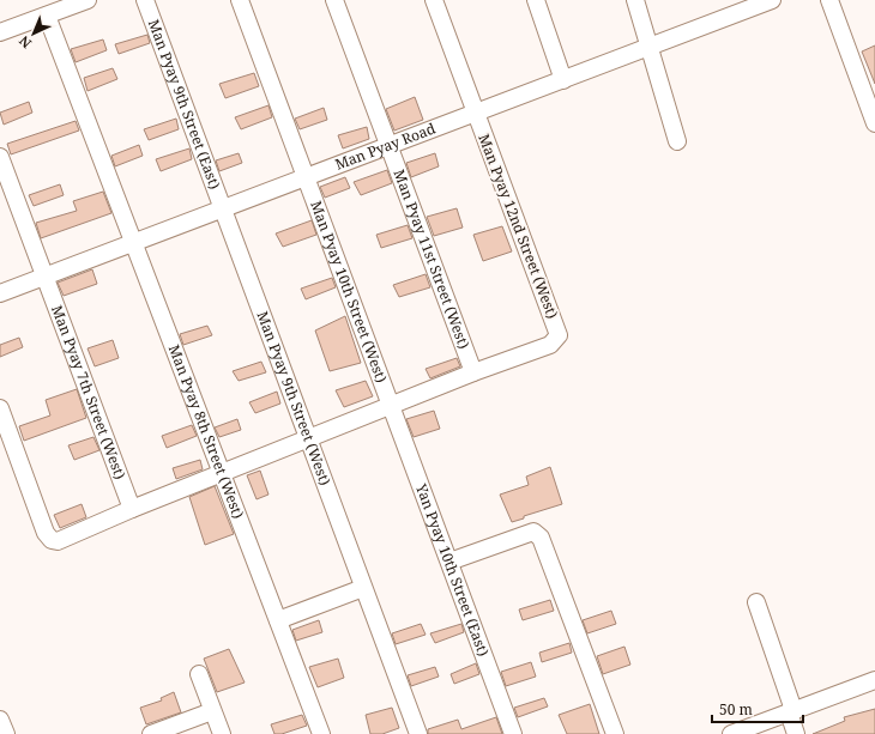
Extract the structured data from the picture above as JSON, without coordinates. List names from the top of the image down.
{
  "streets": {
    "street": [
      "Man Pyay 9th Street (East)",
      "Man Pyay Road",
      "Man Pyay 12nd Street (West)",
      "Man Pyay 11st Street (West)",
      "Man Pyay 10th Street (West)",
      "Man Pyay 7th Street (West)",
      "Man Pyay 9th Street (West)",
      "Man Pyay 8th Street (West)",
      "Yan Pyay 10th Street (East)"
    ]
  },
  "crossings": [
    ["Man Pyay 9th Street (East)", "Man Pyay Road"],
    ["Man Pyay 9th Street (East)", "Man Pyay 9th Street (West)"],
    ["Man Pyay Road", "Man Pyay 12nd Street (West)"],
    ["Man Pyay Road", "Man Pyay 11st Street (West)"],
    ["Man Pyay Road", "Man Pyay 10th Street (West)"],
    ["Man Pyay Road", "Man Pyay 7th Street (West)"],
    ["Man Pyay Road", "Man Pyay 9th Street (West)"],
    ["Man Pyay Road", "Man Pyay 8th Street (West)"],
    ["Man Pyay 12nd Street (West)", "Man Pyay 11st Street (West)"],
    ["Man Pyay 10th Street (West)", "Yan Pyay 10th Street (East)"]
  ],
  "scale_bar": "50 m",
  "north": "bottom left"
}
